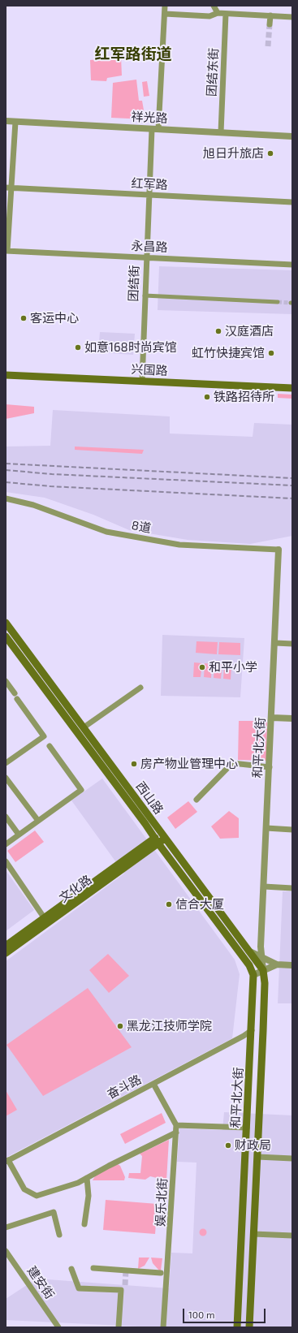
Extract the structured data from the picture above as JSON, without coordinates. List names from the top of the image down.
{
  "streets": {
    "main road": [
      "兴国路",
      "和平北大街",
      "西山路",
      "文化路"
    ],
    "street": [
      "团结东街",
      "祥光路",
      "红军路",
      "永昌路",
      "团结街",
      "8道",
      "奋斗路",
      "娱乐北街",
      "建安街"
    ]
  },
  "crossings": [
    ["团结东街", "祥光路"],
    ["祥光路", "团结街"],
    ["红军路", "团结街"],
    ["永昌路", "团结街"],
    ["团结街", "兴国路"],
    ["8道", "和平北大街"],
    ["和平北大街", "西山路"],
    ["和平北大街", "奋斗路"],
    ["西山路", "文化路"],
    ["奋斗路", "娱乐北街"]
  ],
  "districts": ["红军路街道"],
  "places": [
    "旭日升旅店",
    "客运中心",
    "汉庭酒店",
    "如意168时尚宾馆",
    "虹竹快捷宾馆",
    "铁路招待所",
    "和平小学",
    "房产物业管理中心",
    "信合大厦",
    "黑龙江技师学院",
    "财政局"
  ],
  "scale_bar": "100 m"
}
